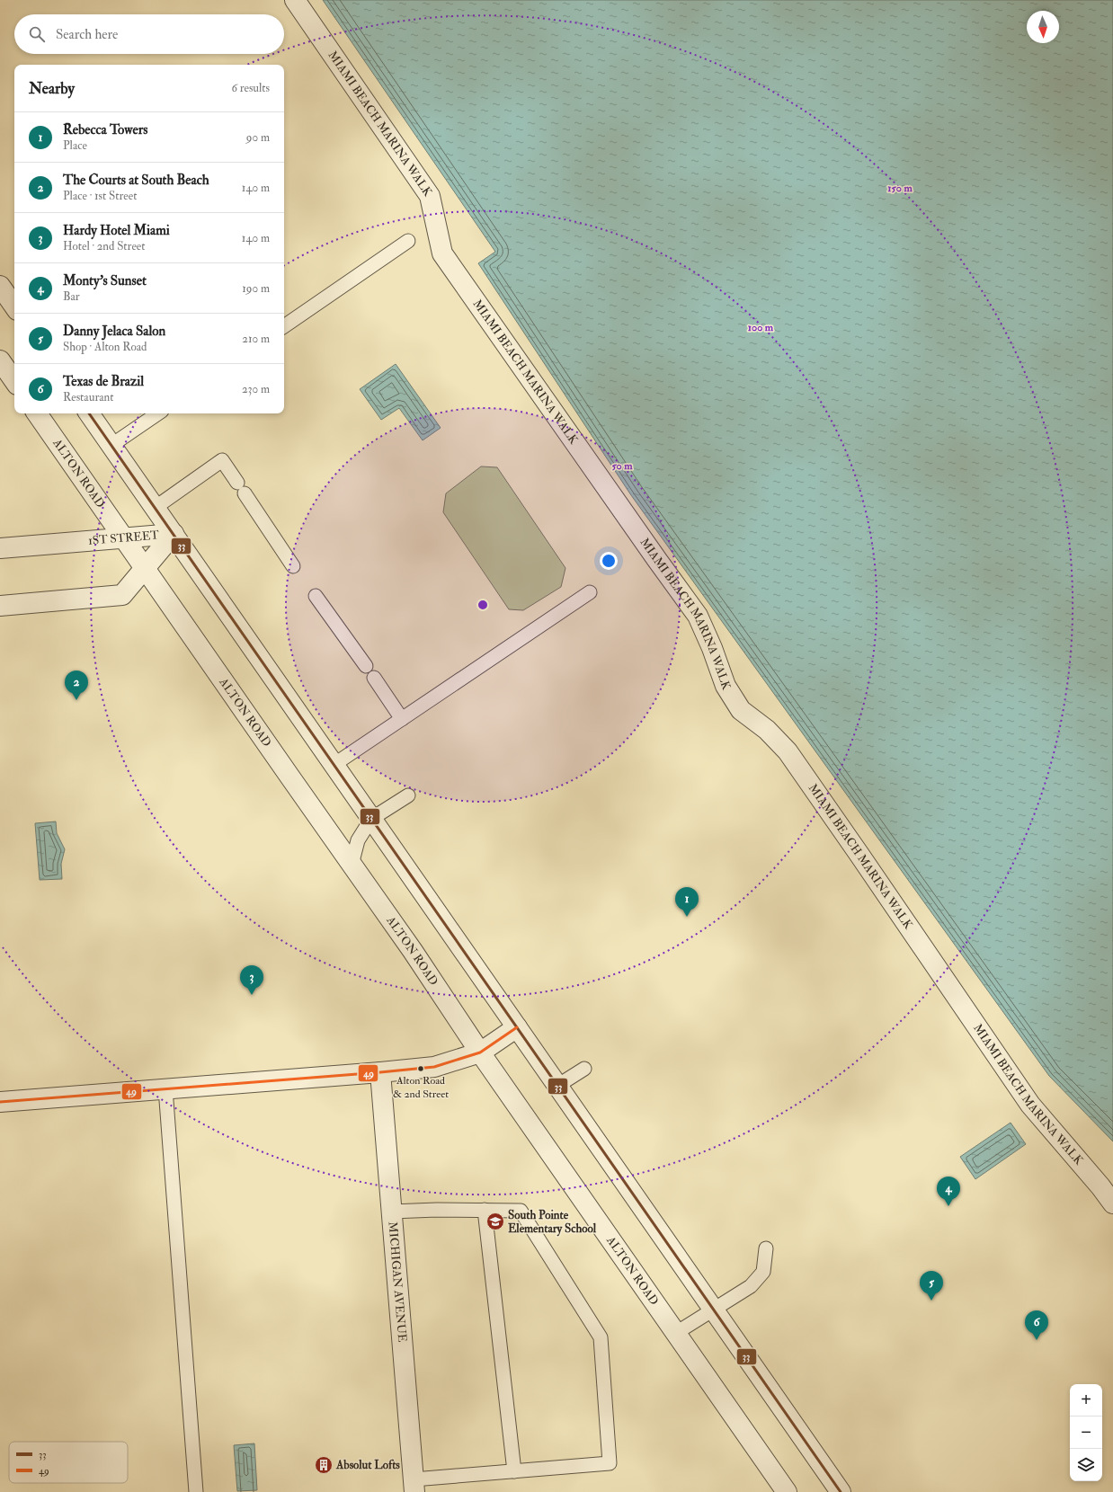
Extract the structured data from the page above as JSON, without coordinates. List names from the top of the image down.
{
  "streets": {
    "street": [
      "MIAMI BEACH MARINA WALK",
      "ALTON ROAD",
      "1ST STREET",
      "MICHIGAN AVENUE"
    ]
  },
  "crossings": [
    ["ALTON ROAD", "1ST STREET"]
  ],
  "places": {
    "other": ["Alton Road & 2nd Street"],
    "school or university": ["South Pointe Elementary School"],
    "building": ["Absolut Lofts"]
  },
  "lines": ["transit line 33", "transit line 49"],
  "legend": ["33", "49"],
  "north": "bottom",
  "page": {
    "search": "Search here",
    "heading": ["Nearby", "6 results"],
    "list": [
      {
        "mark": "1",
        "name": "Rebecca Towers",
        "note": "Place",
        "value": "90 m"
      },
      {
        "mark": "2",
        "name": "The Courts at South Beach",
        "note": "Place · 1st Street",
        "value": "140 m"
      },
      {
        "mark": "3",
        "name": "Hardy Hotel Miami",
        "note": "Hotel · 2nd Street",
        "value": "140 m"
      },
      {
        "mark": "4",
        "name": "Monty's Sunset",
        "note": "Bar",
        "value": "190 m"
      },
      {
        "mark": "5",
        "name": "Danny Jelaca Salon",
        "note": "Shop · Alton Road",
        "value": "210 m"
      },
      {
        "mark": "6",
        "name": "Texas de Brazil",
        "note": "Restaurant",
        "value": "230 m"
      }
    ],
    "pins": [
      "2",
      "1",
      "3",
      "4",
      "5",
      "6"
    ],
    "map_buttons": ["+", "−"]
  },
  "rings": ["150 m", "100 m", "50 m"]
}
